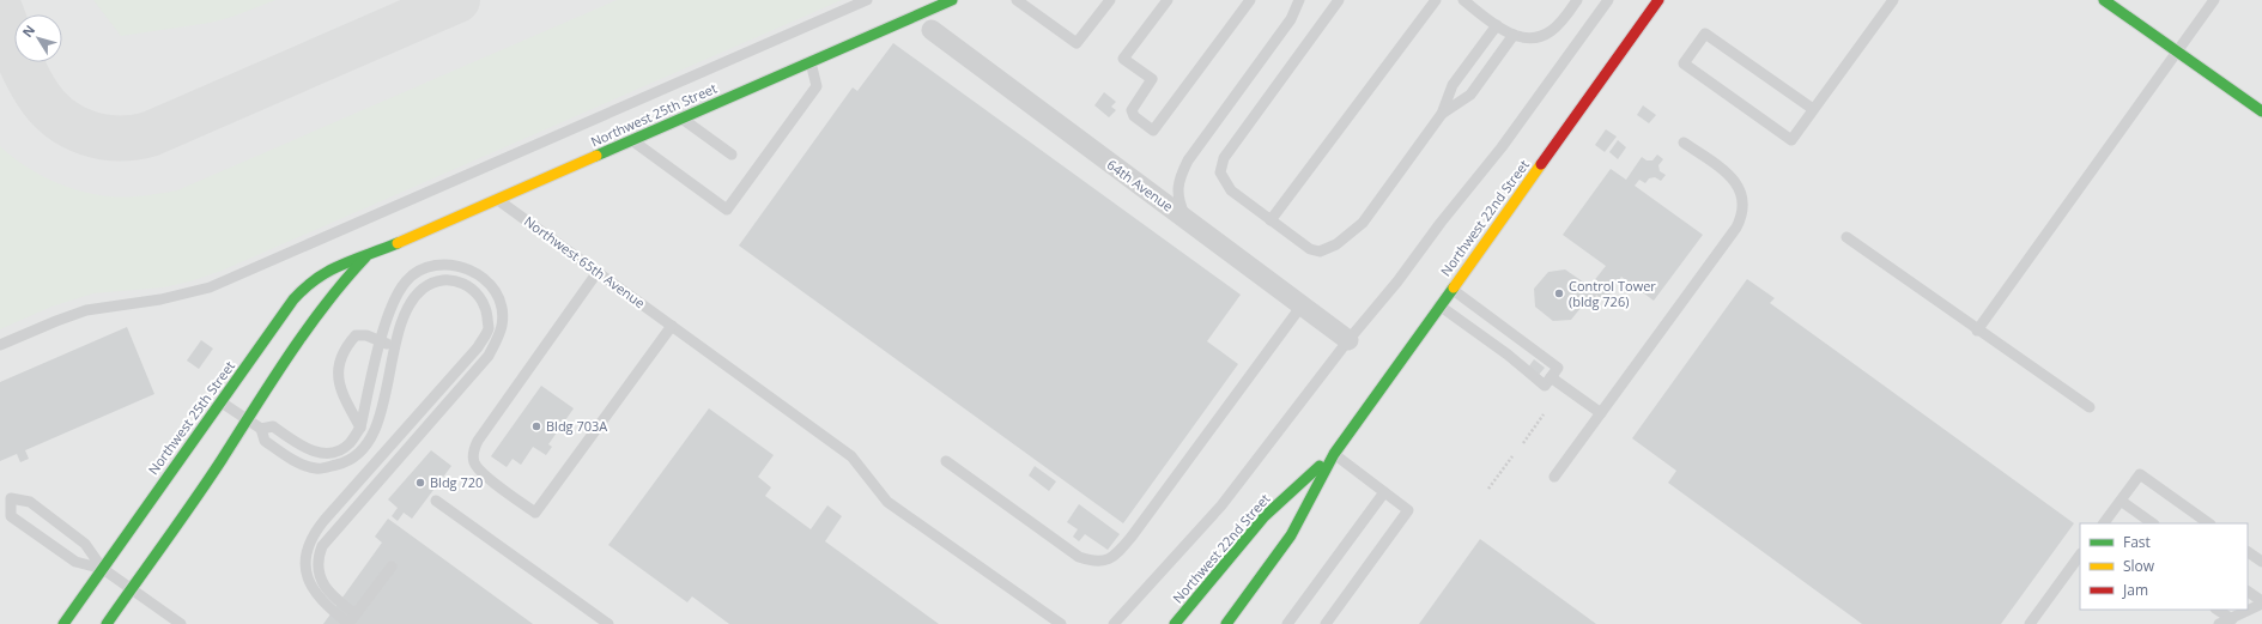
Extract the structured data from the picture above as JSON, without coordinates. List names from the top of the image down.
{
  "streets": {
    "street": ["Northwest 25th Street", "64th Avenue", "Northwest 22nd Street"],
    "lane": ["Northwest 65th Avenue"]
  },
  "crossings": [
    ["Northwest 25th Street", "Northwest 65th Avenue"]
  ],
  "places": ["Control Tower (bldg 726)", "Bldg 703A", "Bldg 720"],
  "legend": ["Fast", "Slow", "Jam"],
  "north": "top left"
}
